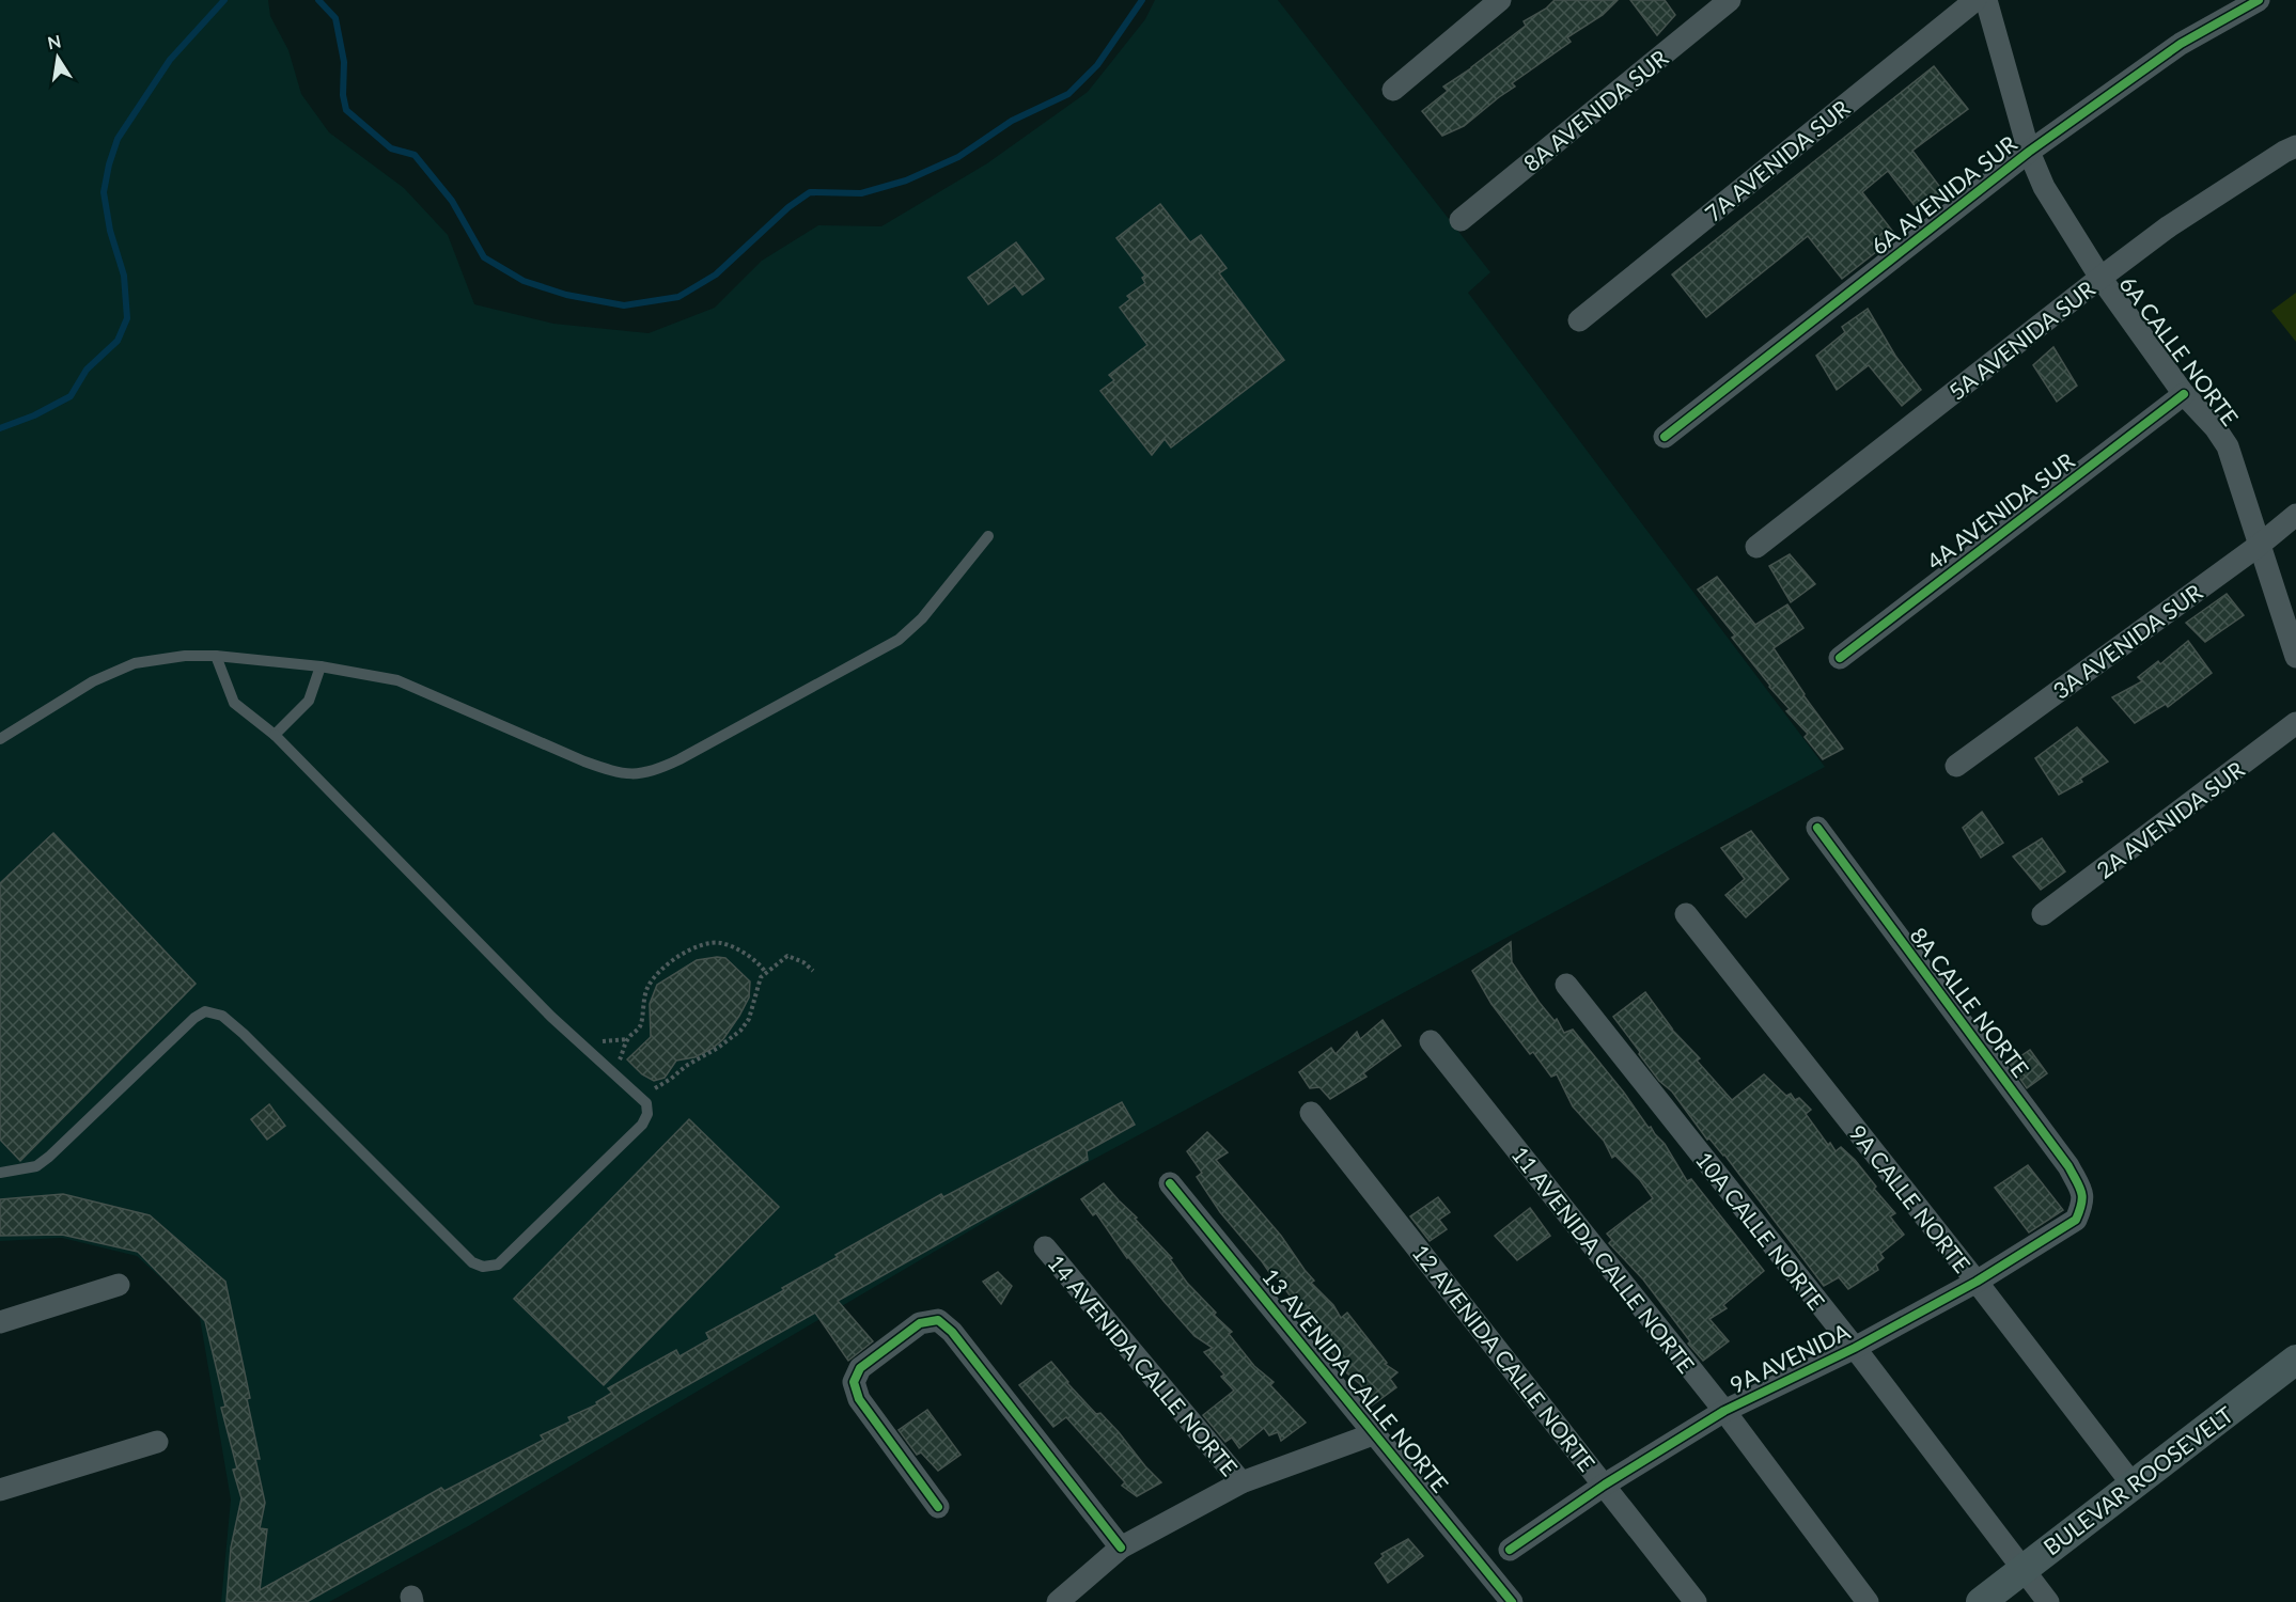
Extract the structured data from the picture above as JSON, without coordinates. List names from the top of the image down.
{
  "streets": {
    "main road": ["BULEVAR ROOSEVELT"],
    "street": [
      "8A AVENIDA SUR",
      "7A AVENIDA SUR",
      "6A AVENIDA SUR",
      "5A AVENIDA SUR",
      "6A CALLE NORTE",
      "4A AVENIDA SUR",
      "3A AVENIDA SUR",
      "2A AVENIDA SUR",
      "8A CALLE NORTE",
      "9A CALLE NORTE",
      "10A CALLE NORTE",
      "11 AVENIDA CALLE NORTE",
      "12 AVENIDA CALLE NORTE",
      "9A AVENIDA",
      "14 AVENIDA CALLE NORTE",
      "13 AVENIDA CALLE NORTE"
    ]
  },
  "crossings": [
    ["6A AVENIDA SUR", "6A CALLE NORTE"],
    ["5A AVENIDA SUR", "6A CALLE NORTE"],
    ["6A CALLE NORTE", "4A AVENIDA SUR"],
    ["6A CALLE NORTE", "3A AVENIDA SUR"],
    ["8A CALLE NORTE", "9A AVENIDA"],
    ["9A CALLE NORTE", "9A AVENIDA"],
    ["9A CALLE NORTE", "BULEVAR ROOSEVELT"],
    ["10A CALLE NORTE", "9A AVENIDA"],
    ["10A CALLE NORTE", "BULEVAR ROOSEVELT"],
    ["11 AVENIDA CALLE NORTE", "9A AVENIDA"],
    ["12 AVENIDA CALLE NORTE", "9A AVENIDA"]
  ],
  "north": "top"
}
